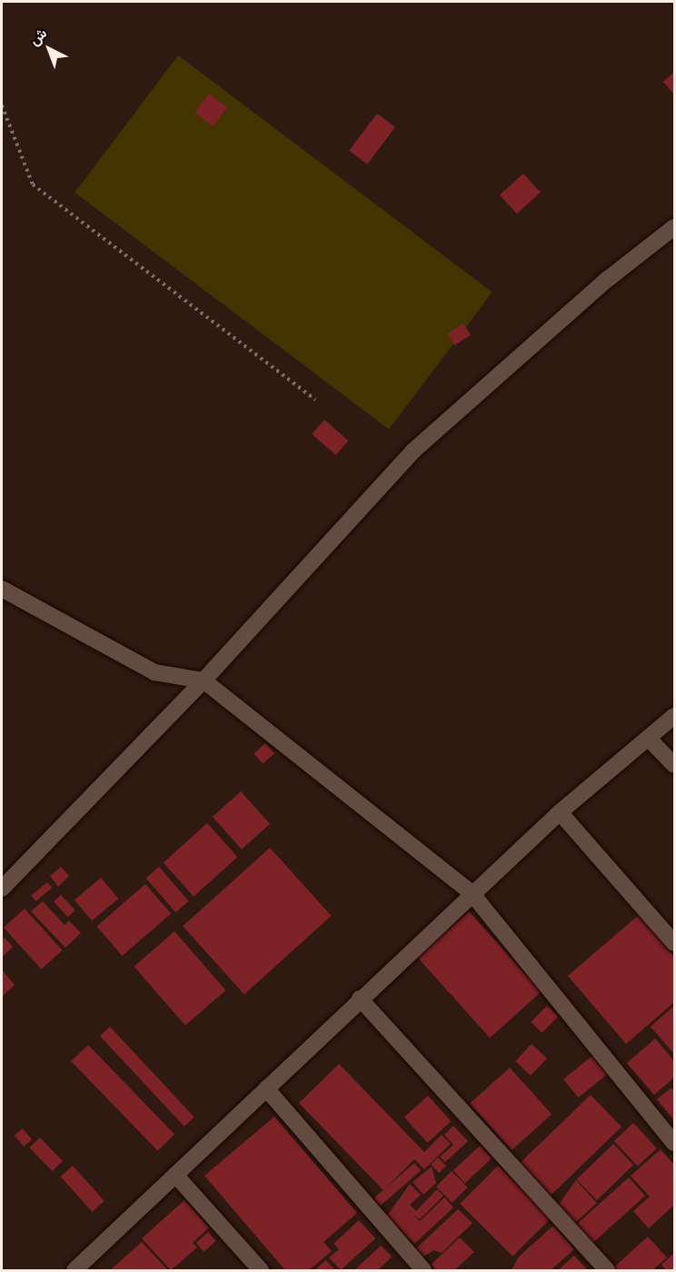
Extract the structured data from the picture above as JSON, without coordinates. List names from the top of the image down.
{
  "north": "top left"
}
